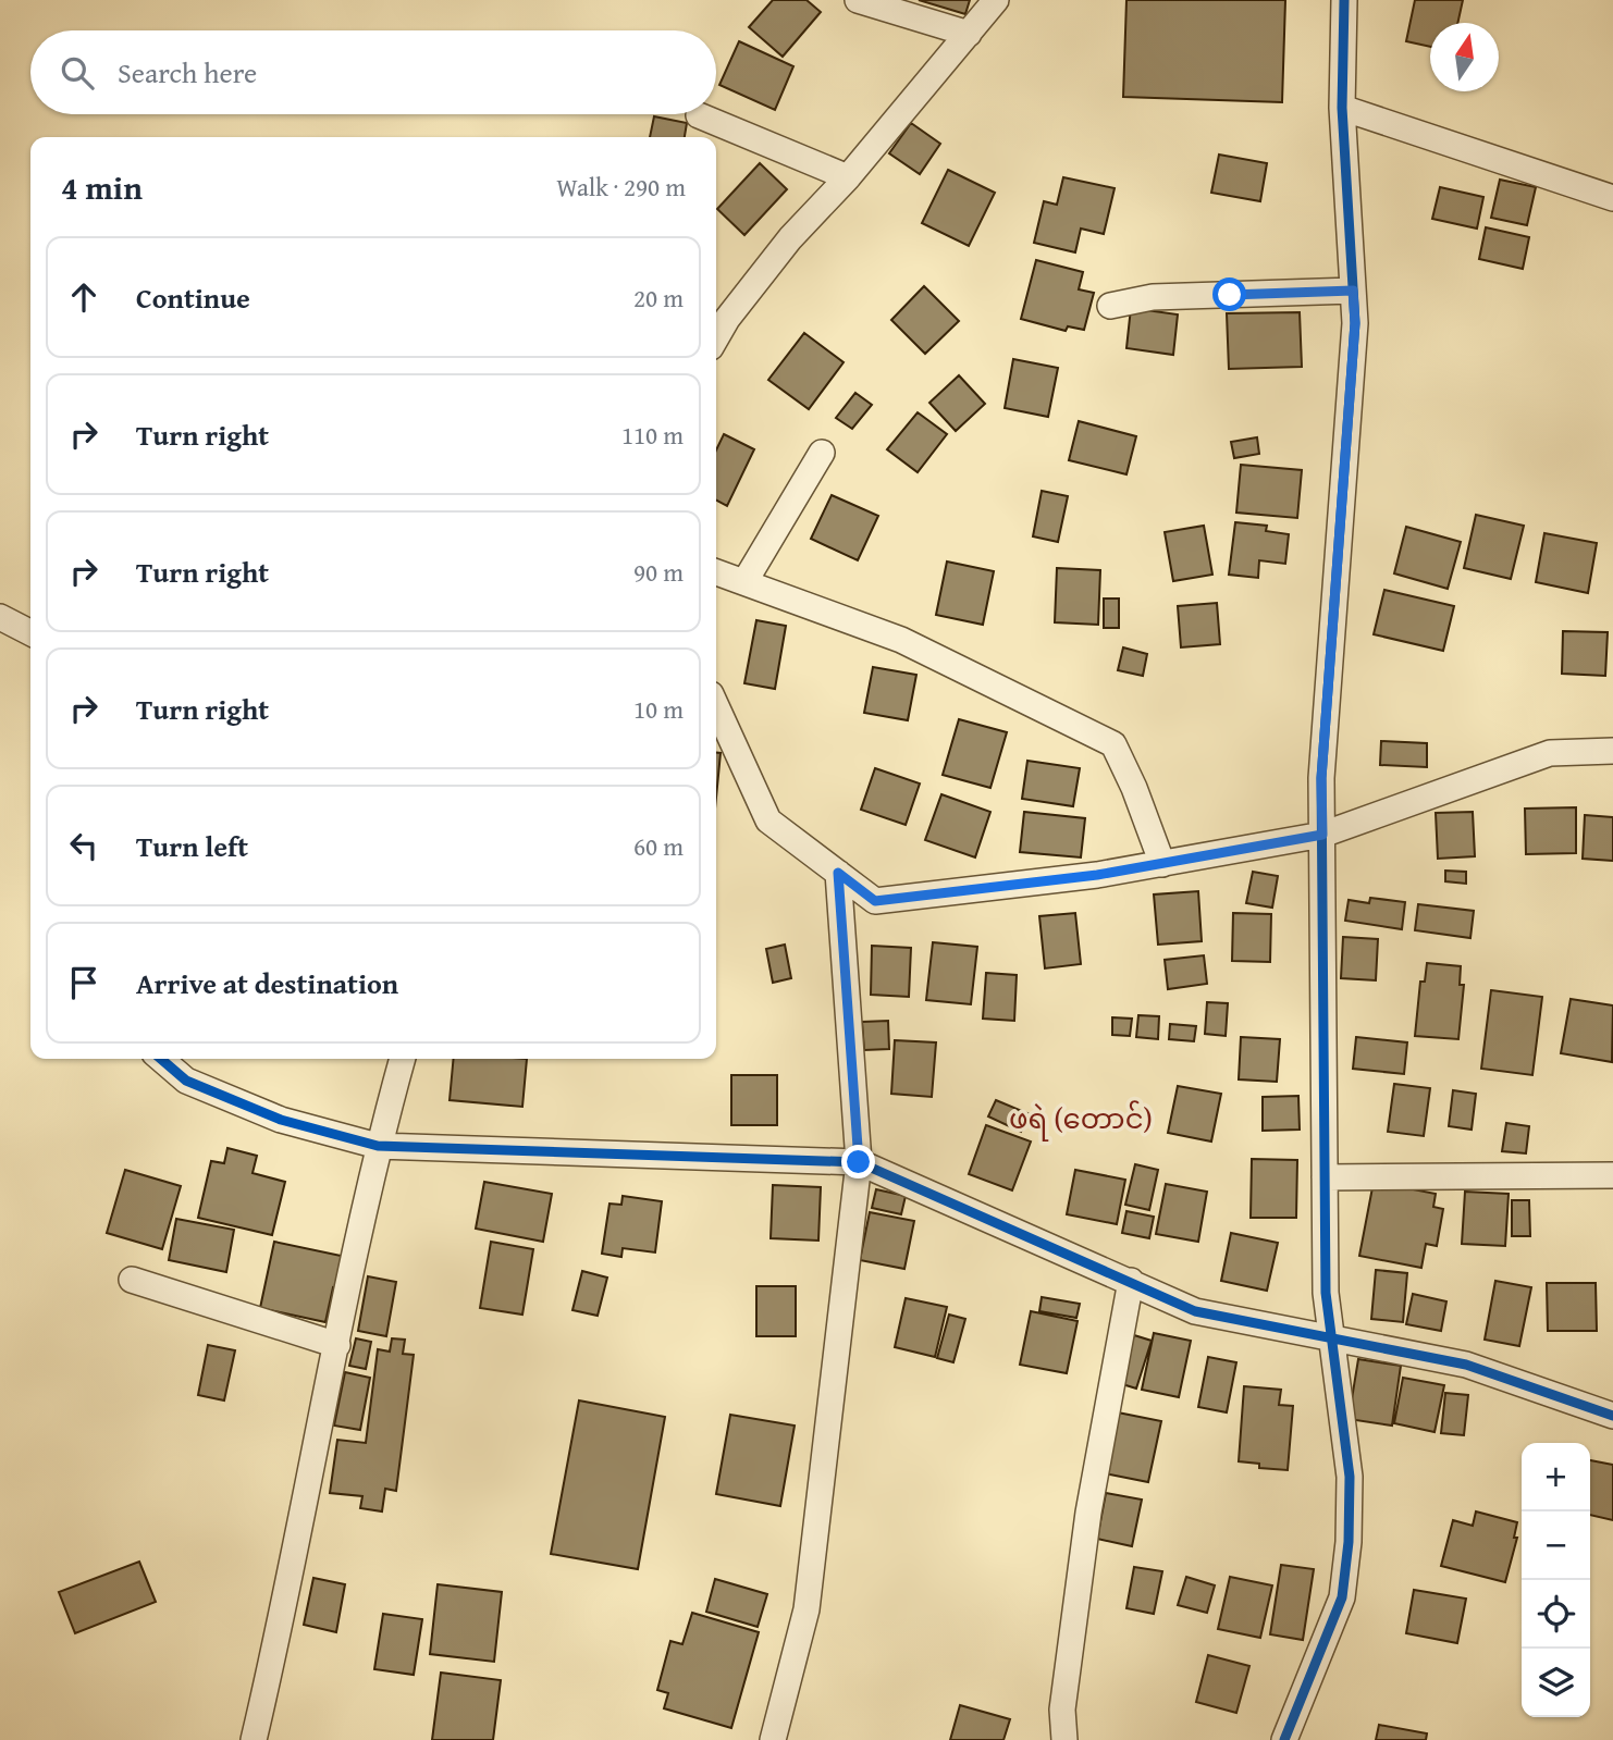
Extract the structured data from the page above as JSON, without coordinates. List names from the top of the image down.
{
  "districts": ["ဖရဲ (တောင်)"],
  "north": "top",
  "page": {
    "search": "Search here",
    "heading": ["4 min", "Walk · 290 m"],
    "list": [
      ["Continue", "20 m"],
      ["Turn right", "110 m"],
      ["Turn right", "90 m"],
      ["Turn right", "10 m"],
      ["Turn left", "60 m"],
      "Arrive at destination"
    ],
    "map_buttons": ["+", "−"]
  }
}
